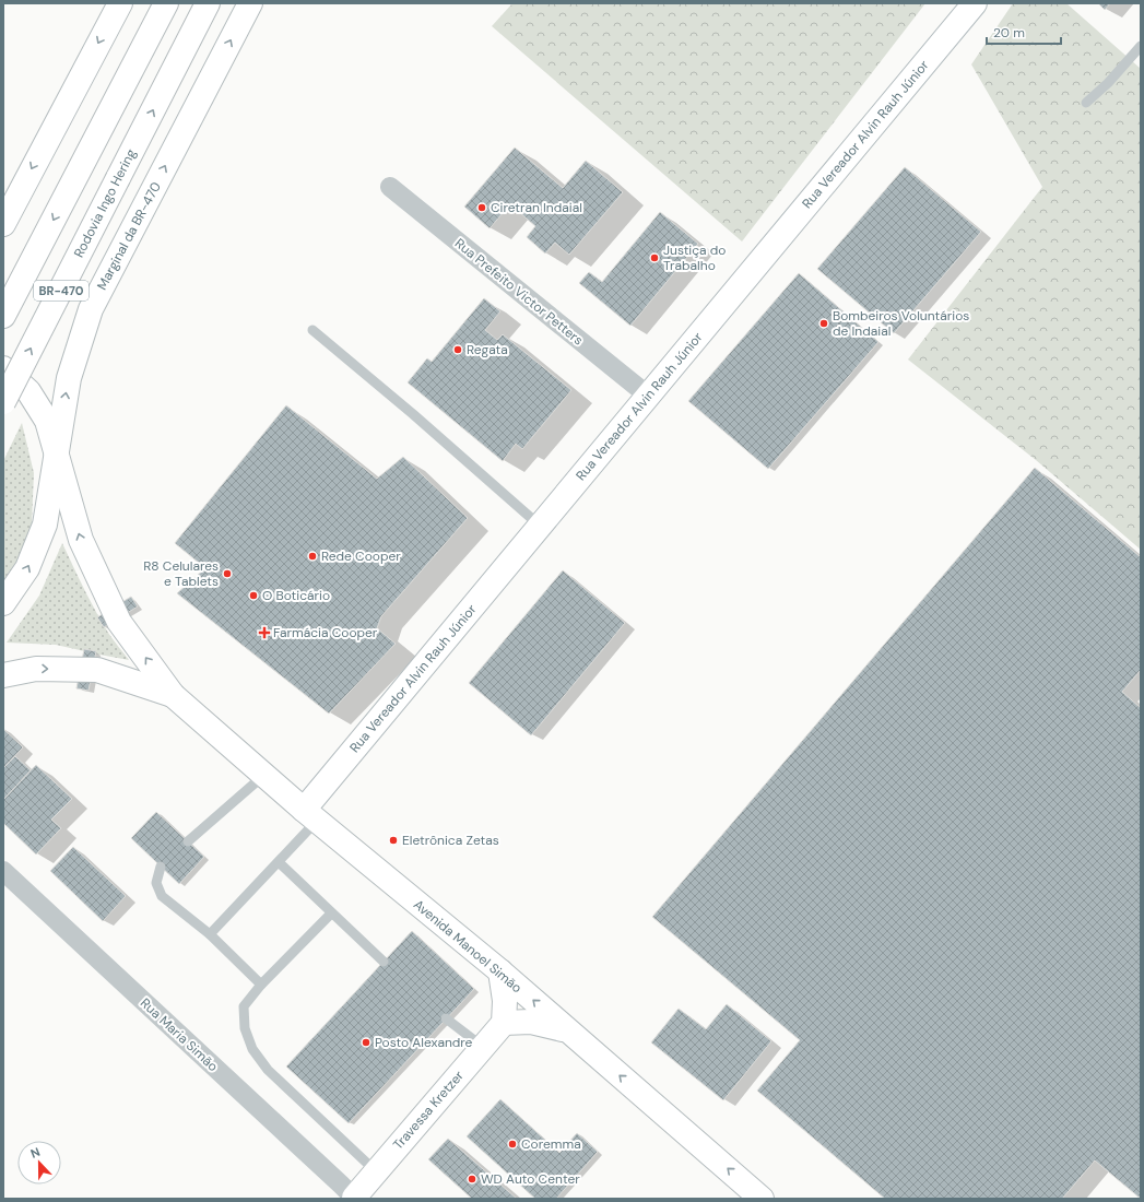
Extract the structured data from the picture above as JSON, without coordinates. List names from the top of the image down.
{
  "streets": {
    "main road": [
      "Rua Vereador Alvin Rauh Júnior",
      "Rodovia Ingo Hering",
      "Marginal da BR-470",
      "BR-470",
      "Avenida Manoel Simão",
      "Travessa Kretzer"
    ],
    "street": ["Rua Prefeito Victor Petters", "Rua Maria Simão"]
  },
  "crossings": [
    ["Rua Vereador Alvin Rauh Júnior", "Rua Prefeito Victor Petters"],
    ["Rua Vereador Alvin Rauh Júnior", "Avenida Manoel Simão"],
    ["Marginal da BR-470", "Avenida Manoel Simão"],
    ["Rua Maria Simão", "Travessa Kretzer"]
  ],
  "places": {
    "other": [
      "Ciretran Indaial",
      "Justiça do Trabalho",
      "Bombeiros Voluntários de Indaial",
      "Regata",
      "Rede Cooper",
      "R8 Celulares e Tablets",
      "O Boticário",
      "Eletrônica Zetas",
      "Posto Alexandre",
      "Coremma",
      "WD Auto Center"
    ],
    "health": ["Farmácia Cooper"]
  },
  "scale_bar": "20 m",
  "north": "top"
}
